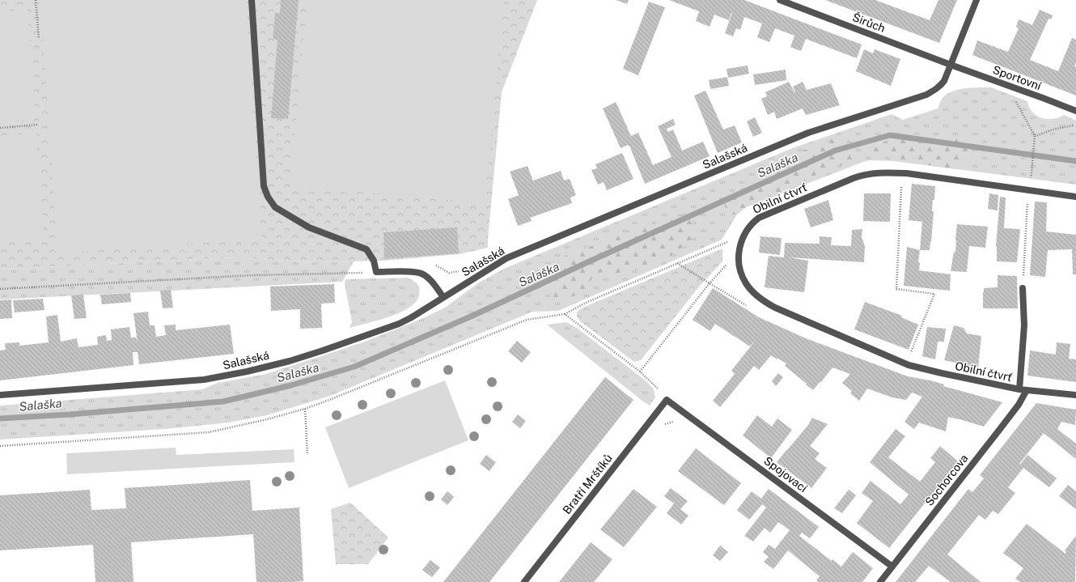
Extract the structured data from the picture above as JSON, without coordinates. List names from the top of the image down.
{
  "streets": {
    "street": [
      "Širůch",
      "Sportovní",
      "Salašská",
      "Obilní čtvrť",
      "Spojovací",
      "Sochorcova",
      "Bratří Mrštíků"
    ]
  },
  "crossings": [
    ["Širůch", "Sportovní"],
    ["Širůch", "Salašská"],
    ["Sportovní", "Salašská"],
    ["Obilní čtvrť", "Sochorcova"],
    ["Spojovací", "Sochorcova"],
    ["Spojovací", "Bratří Mrštíků"]
  ],
  "water": ["Salaška"]
}
